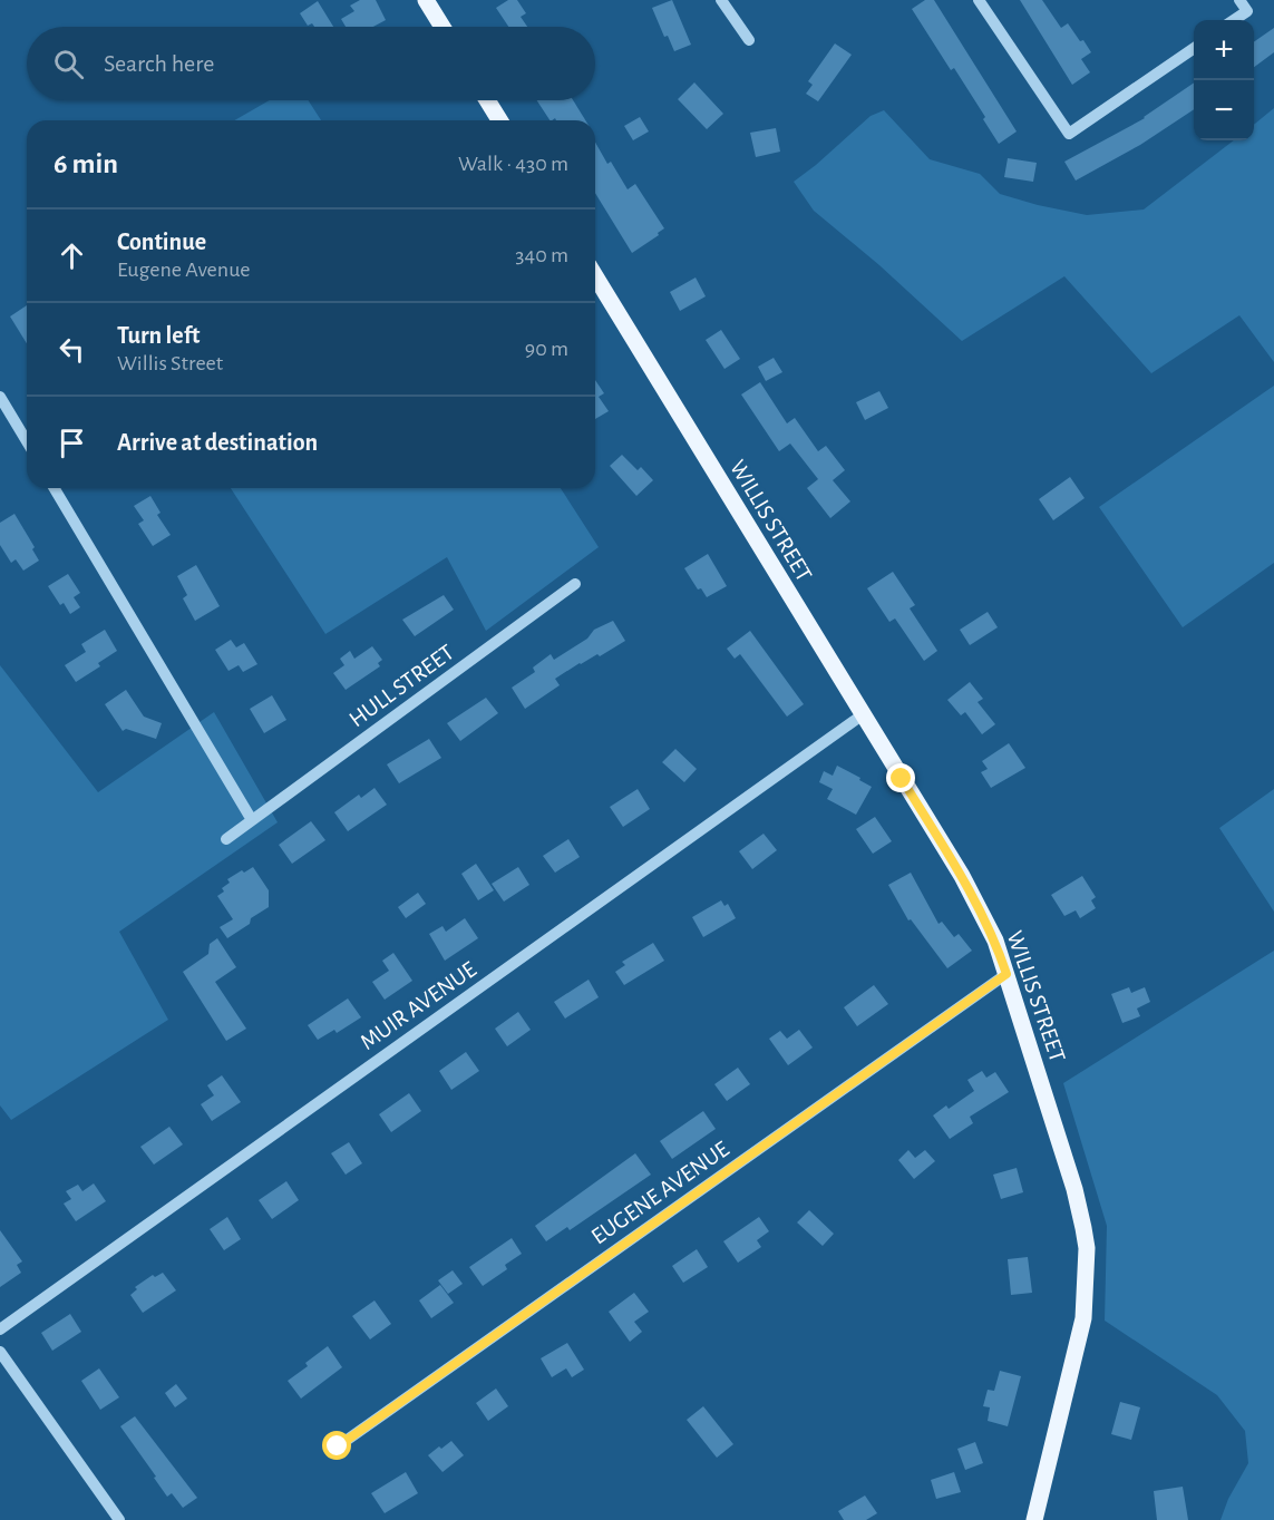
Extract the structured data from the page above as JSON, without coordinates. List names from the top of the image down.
{
  "streets": {
    "main road": ["WILLIS STREET"],
    "street": ["HULL STREET", "MUIR AVENUE", "EUGENE AVENUE"]
  },
  "crossings": [
    ["WILLIS STREET", "MUIR AVENUE"],
    ["WILLIS STREET", "EUGENE AVENUE"]
  ],
  "page": {
    "map_buttons": ["+", "−"],
    "search": "Search here",
    "heading": ["6 min", "Walk · 430 m"],
    "list": [
      ["Continue", "Eugene Avenue", "340 m"],
      ["Turn left", "Willis Street", "90 m"],
      "Arrive at destination"
    ]
  }
}
